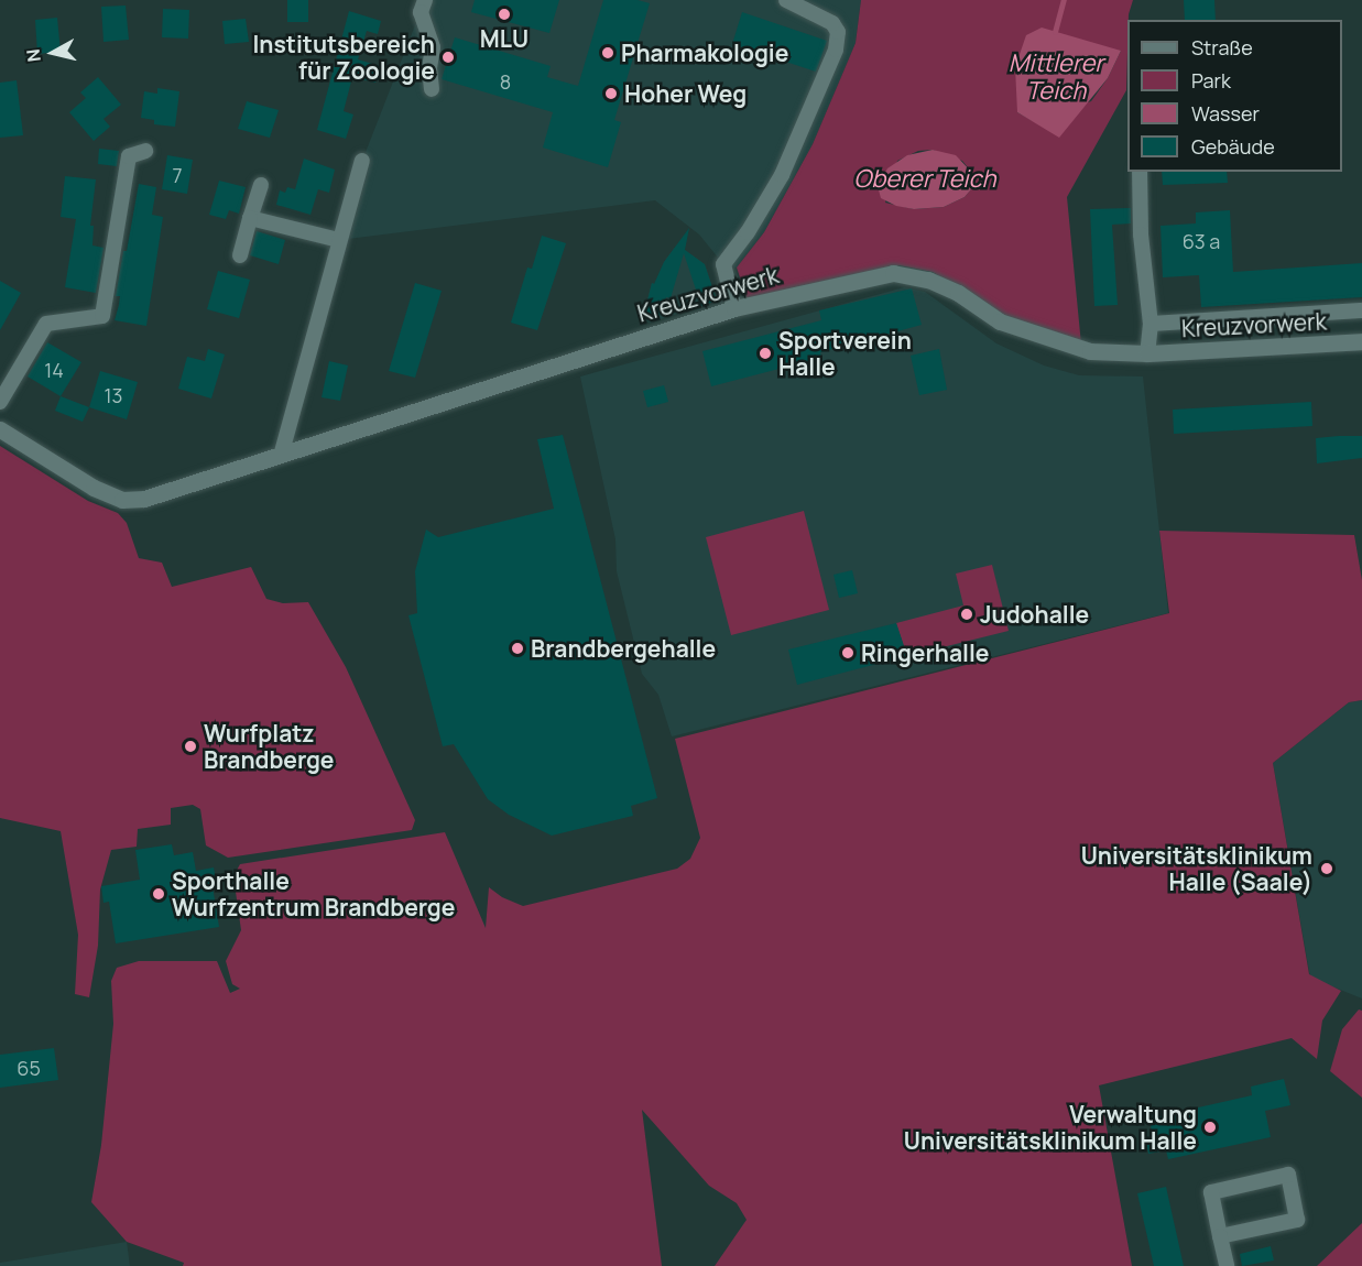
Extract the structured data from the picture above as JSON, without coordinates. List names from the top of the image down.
{
  "streets": {
    "street": ["Kreuzvorwerk"]
  },
  "water": ["Mittlerer Teich", "Oberer Teich"],
  "places": [
    "MLU",
    "Pharmakologie",
    "Institutsbereich für Zoologie",
    "Hoher Weg",
    "Sportverein Halle",
    "Judohalle",
    "Brandbergehalle",
    "Ringerhalle",
    "Wurfplatz Brandberge",
    "Universitätsklinikum Halle (Saale)",
    "Sporthalle Wurfzentrum Brandberge",
    "Verwaltung Universitätsklinikum Halle"
  ],
  "house_numbers": [
    "8",
    "7",
    "63 a",
    "14",
    "13",
    "65"
  ],
  "legend": [
    "Straße",
    "Park",
    "Wasser",
    "Gebäude"
  ],
  "north": "left"
}
